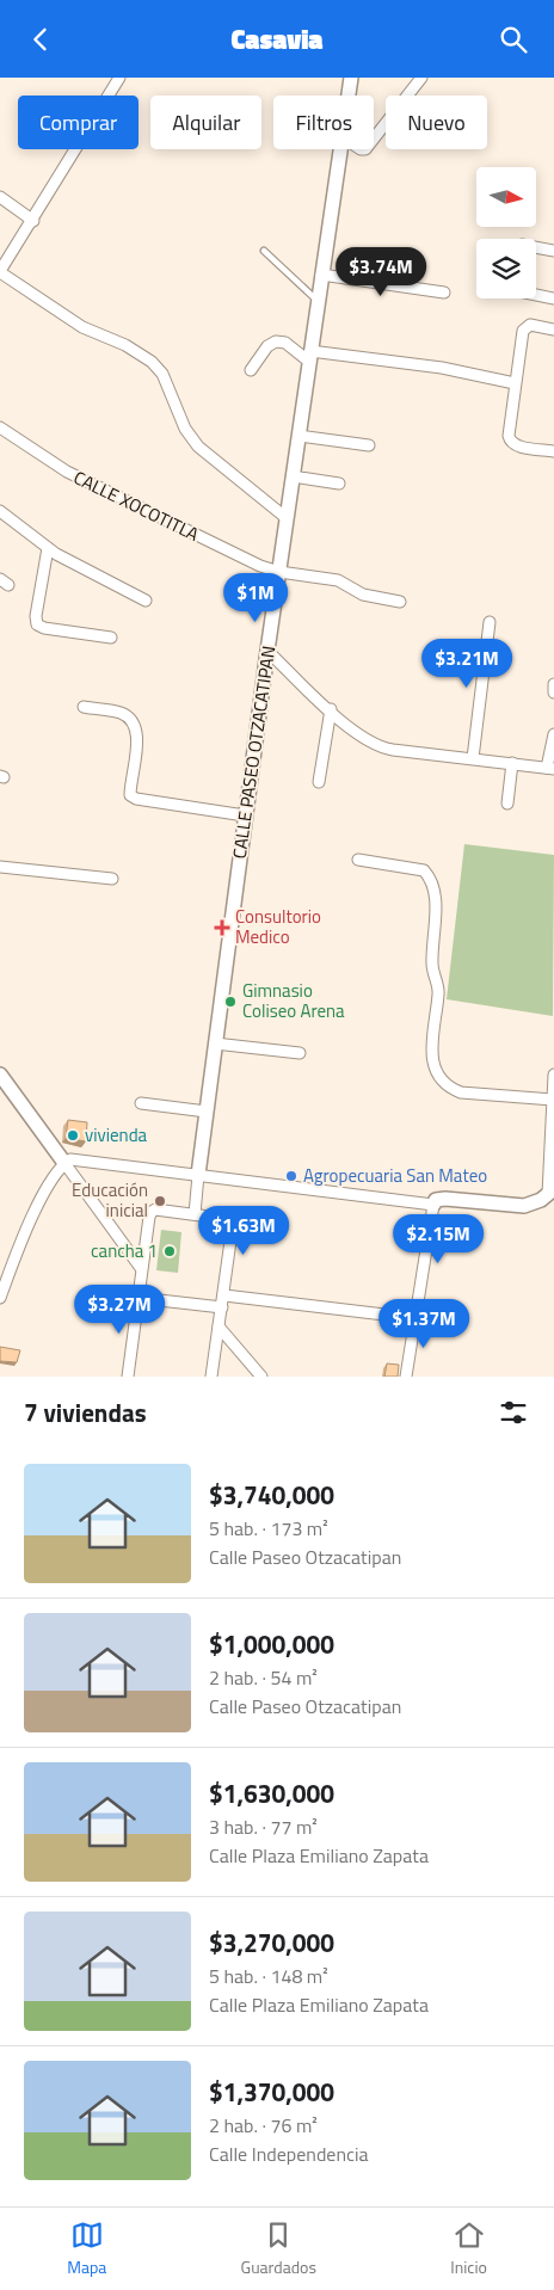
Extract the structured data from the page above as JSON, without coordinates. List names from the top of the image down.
{
  "streets": {
    "main road": ["CALLE PASEO OTZACATIPAN"],
    "street": ["CALLE XOCOTITLA"]
  },
  "crossings": [
    ["CALLE XOCOTITLA", "CALLE PASEO OTZACATIPAN"]
  ],
  "places": {
    "health": ["Consultorio Medico"],
    "other": [
      "Gimnasio Coliseo Arena",
      "vivienda",
      "Agropecuaria San Mateo",
      "Educación inicial",
      "cancha 1"
    ]
  },
  "north": "right",
  "page": {
    "header": "Casavia",
    "chip": [
      "Comprar",
      "Alquilar",
      "Filtros",
      "Nuevo"
    ],
    "price": [
      "$3.74M",
      "$1M",
      "$3.21M",
      "$1.63M",
      "$2.15M",
      "$3.27M",
      "$1.37M"
    ],
    "heading": "7 viviendas",
    "list": [
      {
        "name": "$3,740,000",
        "note": "5 hab. · 173 m² · Calle Paseo Otzacatipan"
      },
      {
        "name": "$1,000,000",
        "note": "2 hab. · 54 m² · Calle Paseo Otzacatipan"
      },
      {
        "name": "$1,630,000",
        "note": "3 hab. · 77 m² · Calle Plaza Emiliano Zapata"
      },
      {
        "name": "$3,270,000",
        "note": "5 hab. · 148 m² · Calle Plaza Emiliano Zapata"
      },
      {
        "name": "$1,370,000",
        "note": "2 hab. · 76 m² · Calle Independencia"
      }
    ],
    "tabs": ["Mapa", "Guardados", "Inicio"]
  }
}
